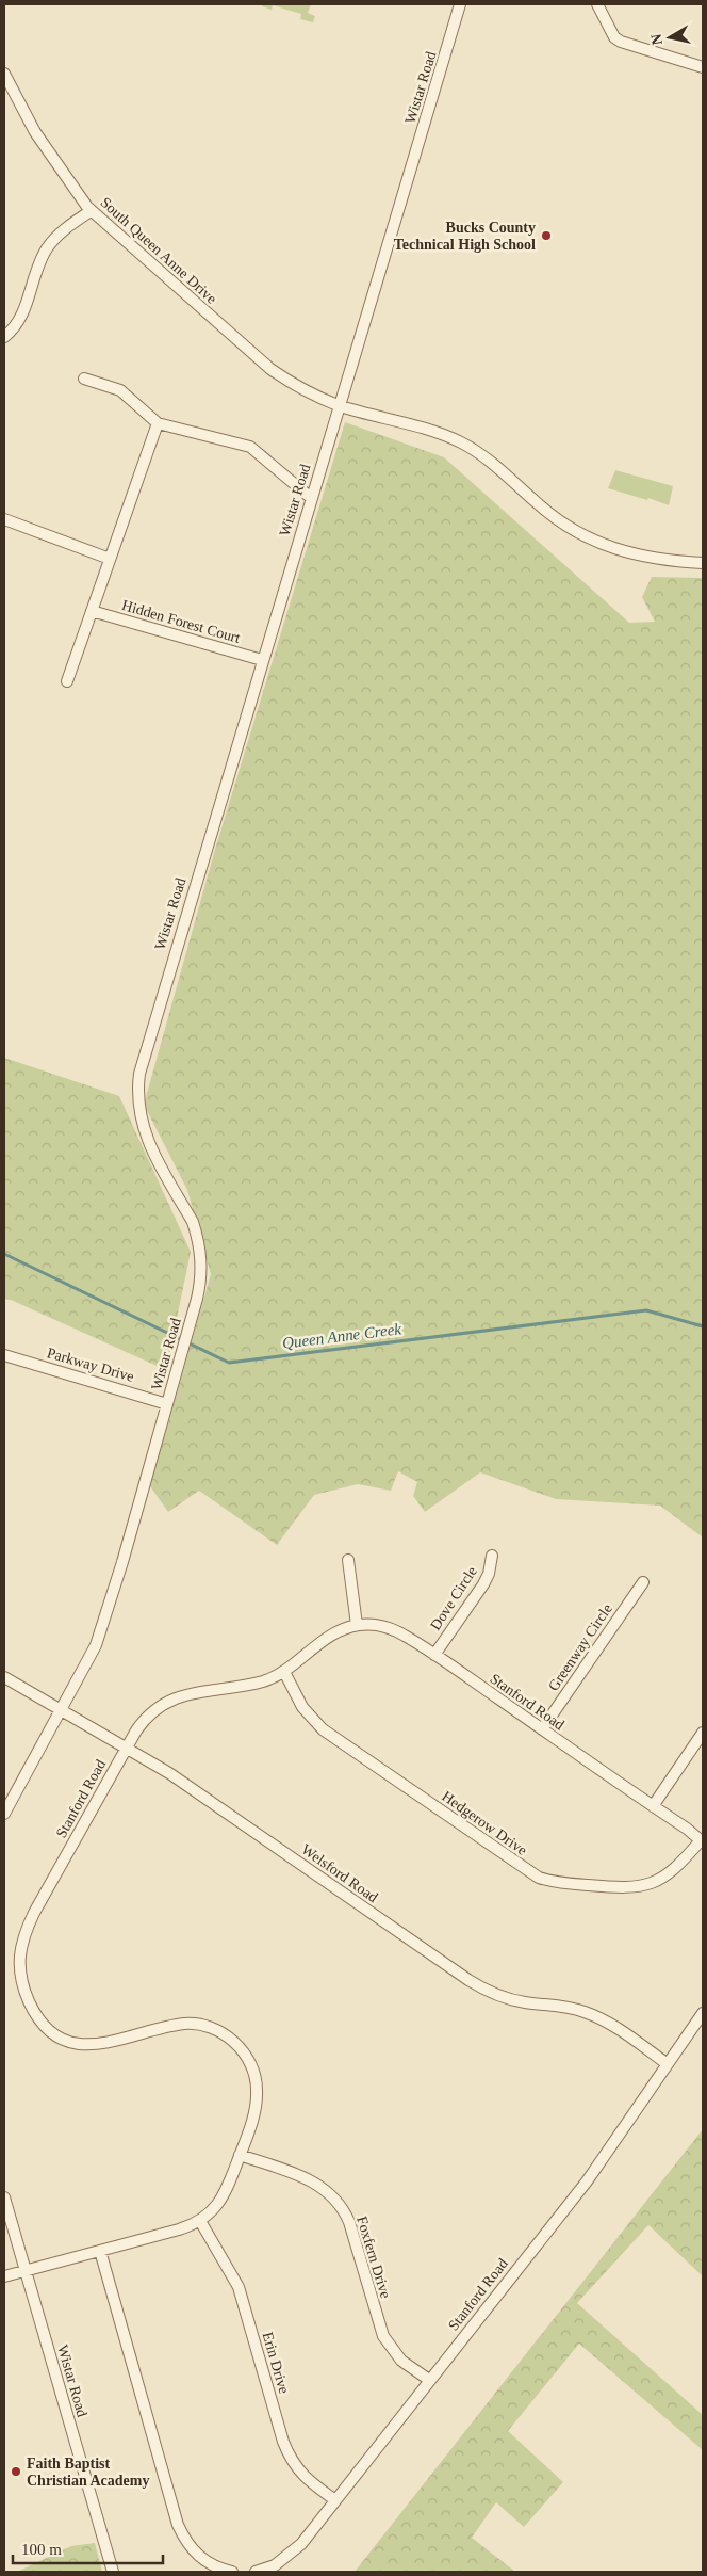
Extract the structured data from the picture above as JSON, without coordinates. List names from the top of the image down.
{
  "streets": {
    "street": [
      "Wistar Road",
      "South Queen Anne Drive",
      "Hidden Forest Court",
      "Parkway Drive",
      "Dove Circle",
      "Greenway Circle",
      "Stanford Road",
      "Hedgerow Drive",
      "Welsford Road",
      "Foxfern Drive",
      "Erin Drive"
    ]
  },
  "crossings": [
    ["Wistar Road", "South Queen Anne Drive"],
    ["Wistar Road", "Hidden Forest Court"],
    ["Wistar Road", "Parkway Drive"],
    ["Wistar Road", "Stanford Road"],
    ["Wistar Road", "Welsford Road"],
    ["Dove Circle", "Stanford Road"],
    ["Greenway Circle", "Stanford Road"],
    ["Stanford Road", "Hedgerow Drive"],
    ["Stanford Road", "Welsford Road"],
    ["Stanford Road", "Foxfern Drive"],
    ["Stanford Road", "Erin Drive"]
  ],
  "water": ["Queen Anne Creek"],
  "places": ["Bucks County Technical High School", "Faith Baptist Christian Academy"],
  "scale_bar": "100 m",
  "north": "left"
}
